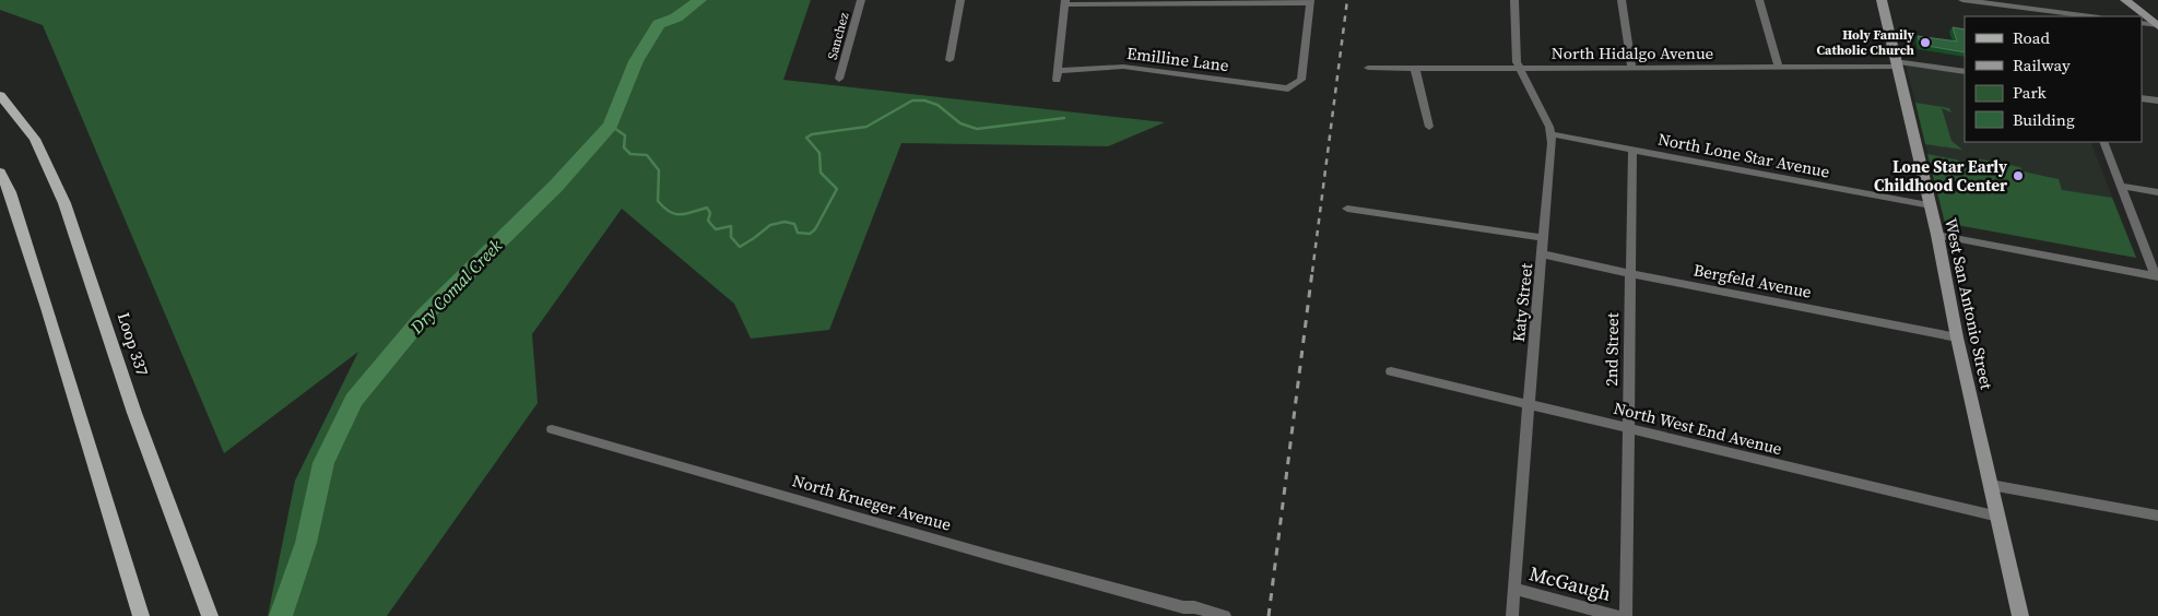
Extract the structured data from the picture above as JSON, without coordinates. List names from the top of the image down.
{
  "streets": {
    "main road": ["Loop 337"],
    "street": [
      "Sanchez",
      "North Hidalgo Avenue",
      "Emilline Lane",
      "North Lone Star Avenue",
      "Bergfeld Avenue",
      "Katy Street",
      "West San Antonio Street",
      "2nd Street",
      "North West End Avenue",
      "North Krueger Avenue",
      "McGaugh"
    ]
  },
  "crossings": [
    ["North Hidalgo Avenue", "West San Antonio Street"],
    ["North Lone Star Avenue", "Katy Street"],
    ["North Lone Star Avenue", "West San Antonio Street"],
    ["North Lone Star Avenue", "2nd Street"],
    ["Bergfeld Avenue", "Katy Street"],
    ["Bergfeld Avenue", "West San Antonio Street"],
    ["Bergfeld Avenue", "2nd Street"],
    ["Katy Street", "North West End Avenue"],
    ["Katy Street", "McGaugh"],
    ["West San Antonio Street", "North West End Avenue"],
    ["2nd Street", "North West End Avenue"]
  ],
  "water": ["Dry Comal Creek"],
  "places": ["Holy Family Catholic Church", "Lone Star Early Childhood Center"],
  "legend": [
    "Road",
    "Railway",
    "Park",
    "Building"
  ]
}
